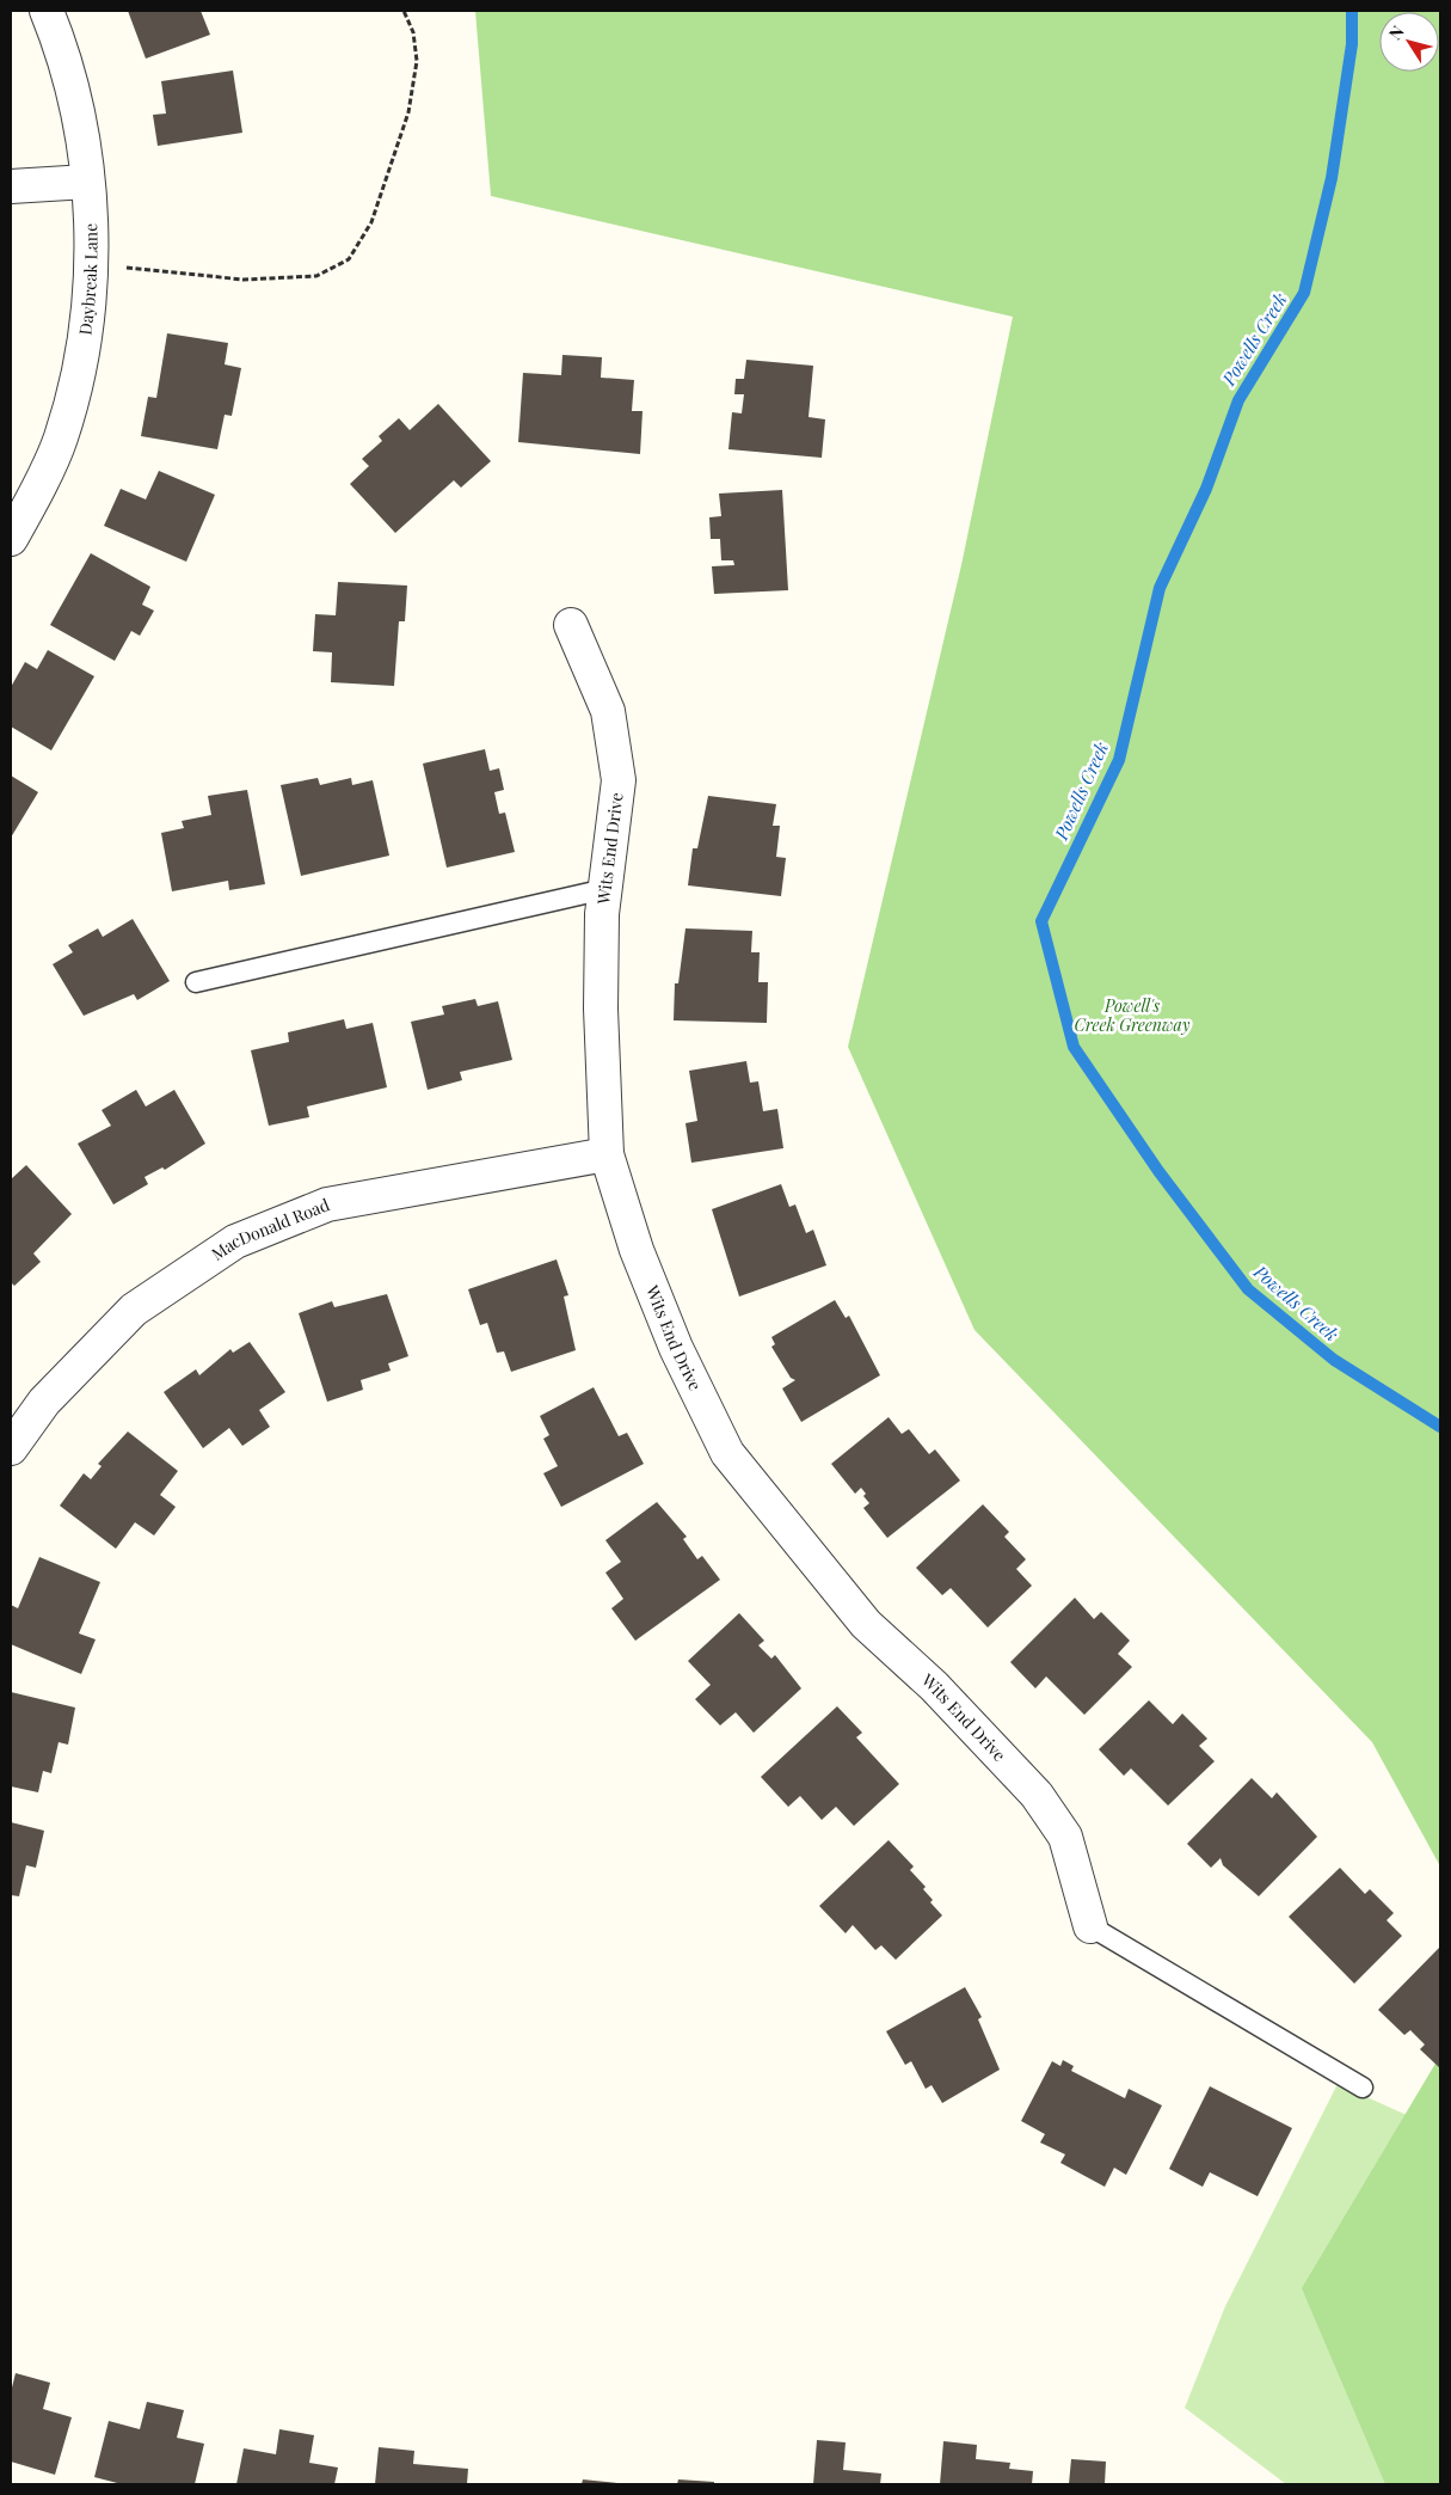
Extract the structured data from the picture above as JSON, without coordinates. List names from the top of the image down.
{
  "streets": {
    "street": ["Daybreak Lane", "Wits End Drive", "MacDonald Road"]
  },
  "crossings": [
    ["Wits End Drive", "MacDonald Road"]
  ],
  "water": ["Powells Creek"],
  "parks": ["Powell's Creek Greenway"],
  "north": "top left"
}
